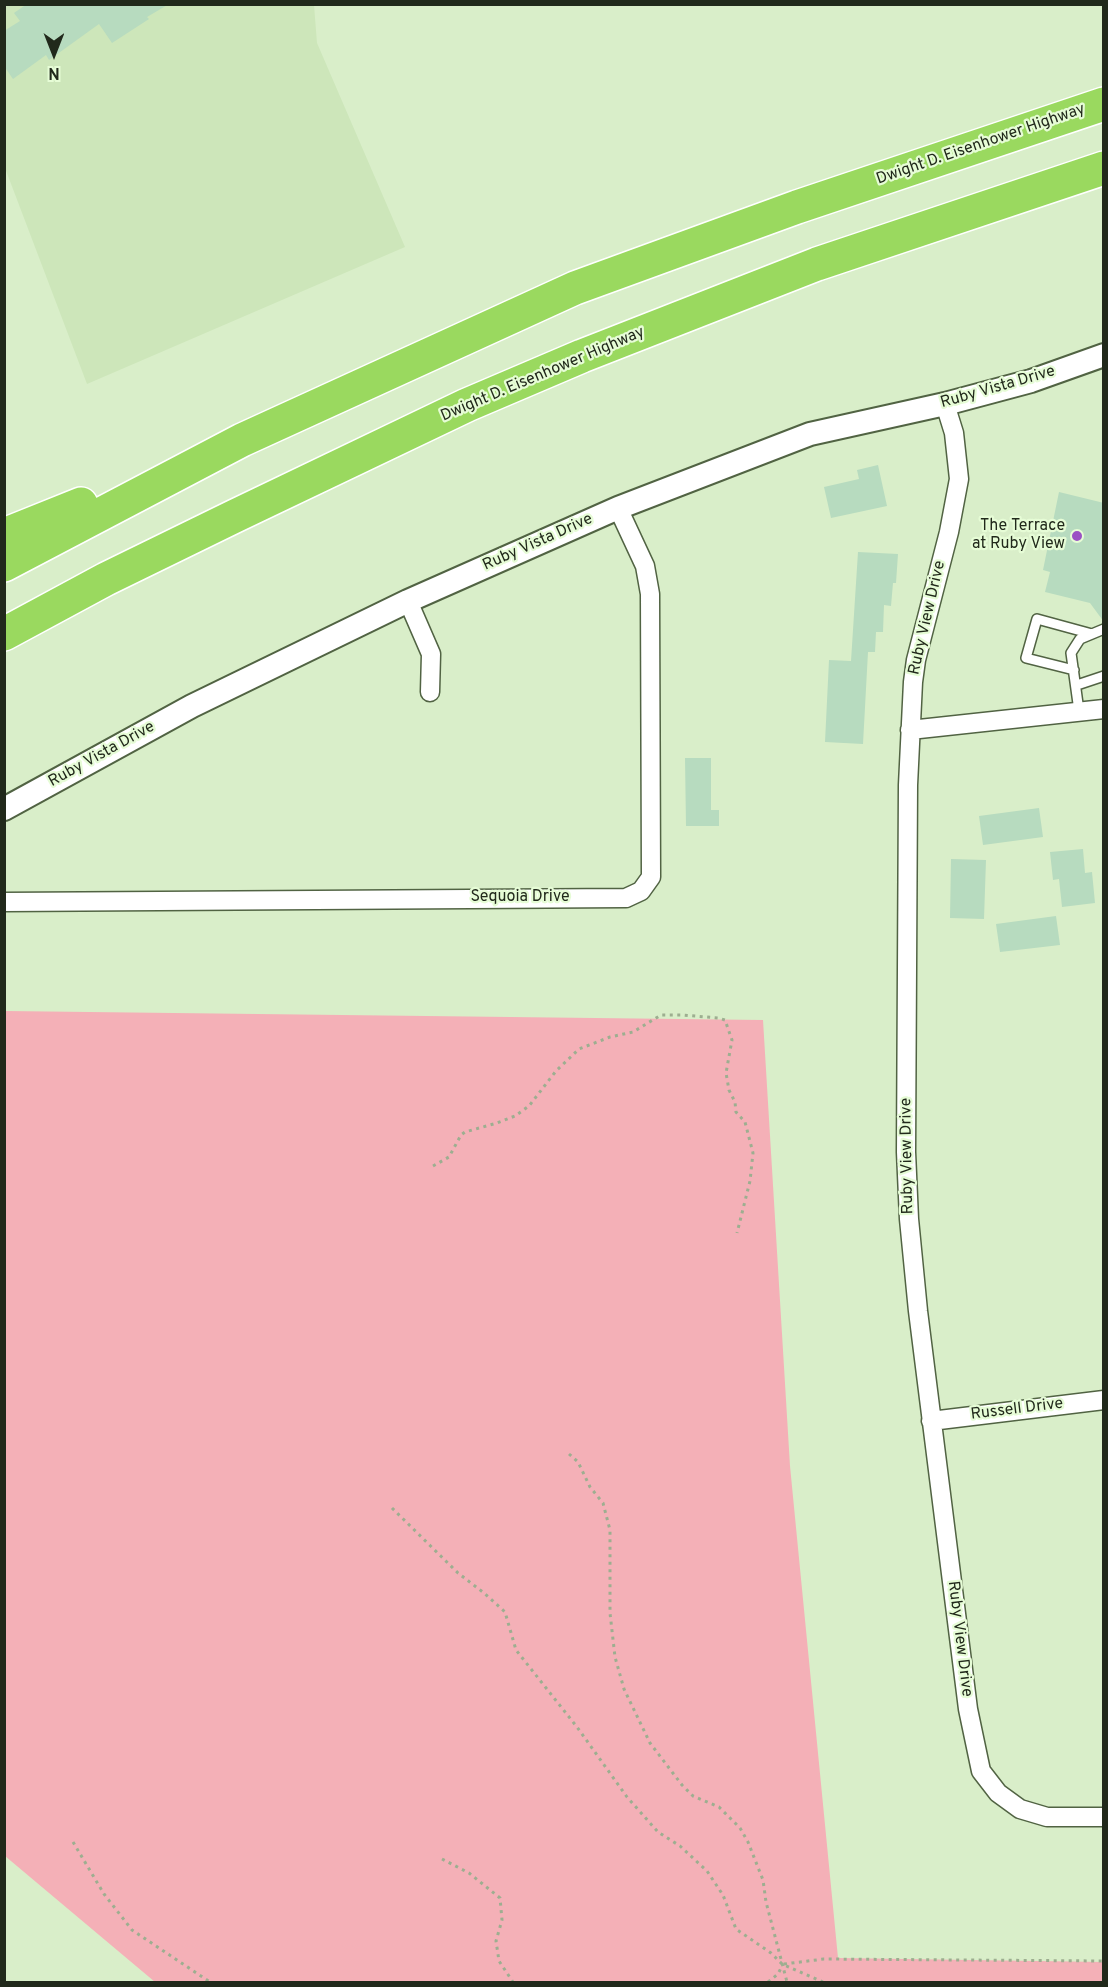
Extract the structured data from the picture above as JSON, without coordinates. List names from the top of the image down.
{
  "streets": {
    "highway": ["Dwight D. Eisenhower Highway"],
    "street": [
      "Ruby Vista Drive",
      "Ruby View Drive",
      "Sequoia Drive",
      "Russell Drive"
    ]
  },
  "crossings": [
    ["Ruby Vista Drive", "Ruby View Drive"],
    ["Ruby Vista Drive", "Sequoia Drive"],
    ["Ruby View Drive", "Russell Drive"]
  ],
  "places": ["The Terrace at Ruby View"],
  "north": "bottom"
}
